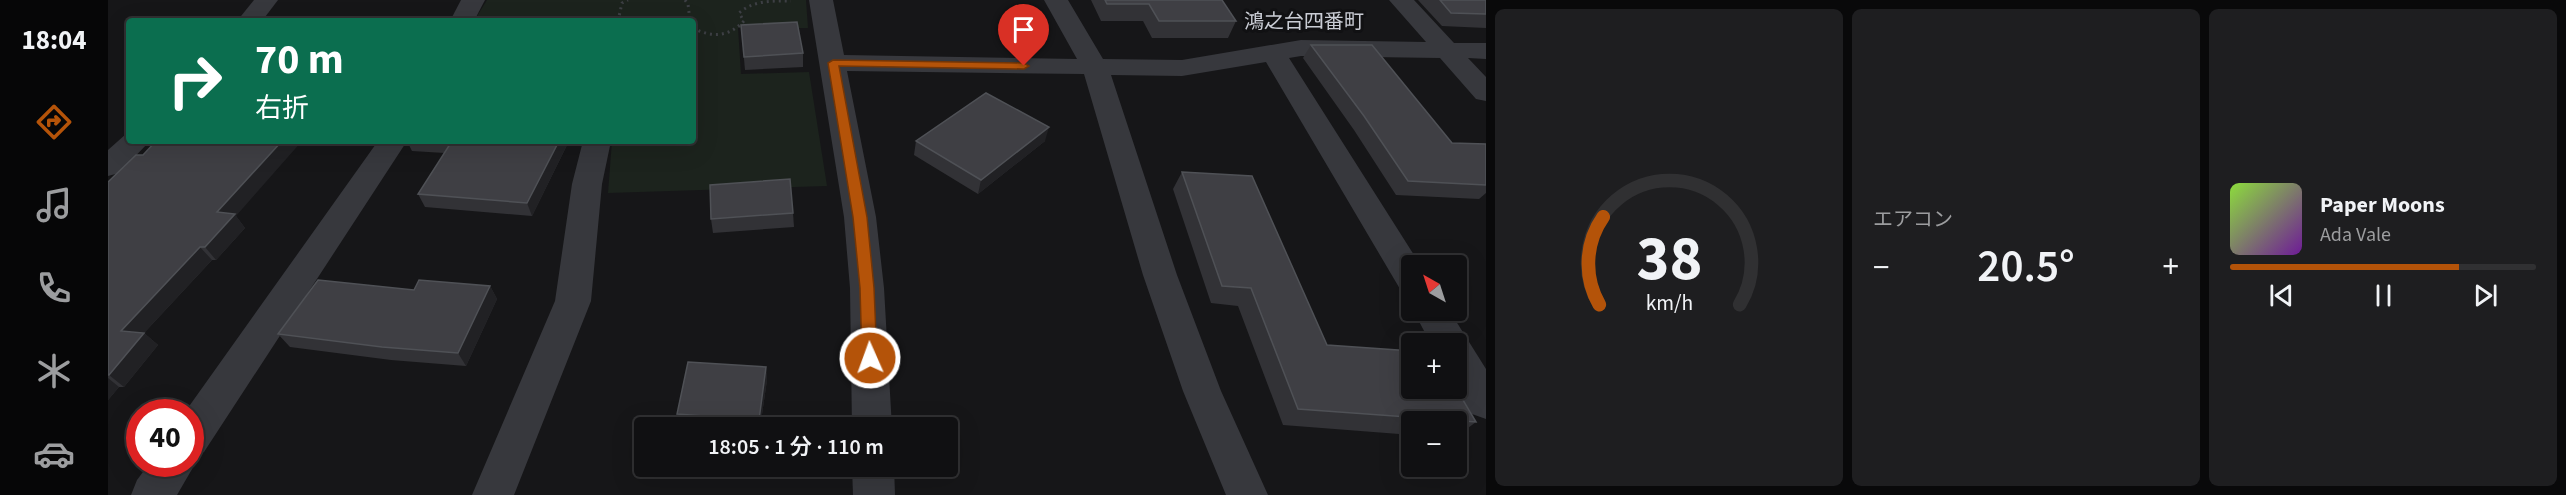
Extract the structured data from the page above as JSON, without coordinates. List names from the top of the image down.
{
  "districts": ["鴻之台四番町"],
  "north": "top left",
  "page": {
    "tabs": "18:04",
    "tile": "エアコン",
    "turn": ["70 m", "右折"],
    "song": ["Paper Moons", "Ada Vale"],
    "heat": ["−", "20.5°", "+"],
    "map_buttons": ["+", "−"],
    "limit": "40",
    "trip": "18:05 · 1 分 · 110 m",
    "gauge": ["38", "km/h"]
  }
}
